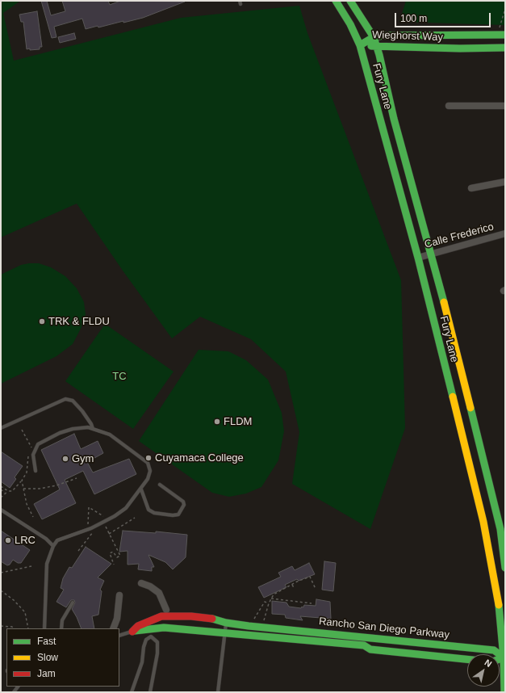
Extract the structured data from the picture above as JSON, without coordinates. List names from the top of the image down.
{
  "streets": {
    "main road": ["Wieghorst Way", "Fury Lane", "Rancho San Diego Parkway"],
    "street": ["Calle Frederico"]
  },
  "crossings": [
    ["Wieghorst Way", "Fury Lane"],
    ["Fury Lane", "Calle Frederico"],
    ["Fury Lane", "Rancho San Diego Parkway"]
  ],
  "parks": ["TC"],
  "places": [
    "TRK & FLDU",
    "FLDM",
    "Cuyamaca College",
    "Gym",
    "LRC"
  ],
  "legend": ["Fast", "Slow", "Jam"],
  "scale_bar": "100 m",
  "north": "top right"
}
